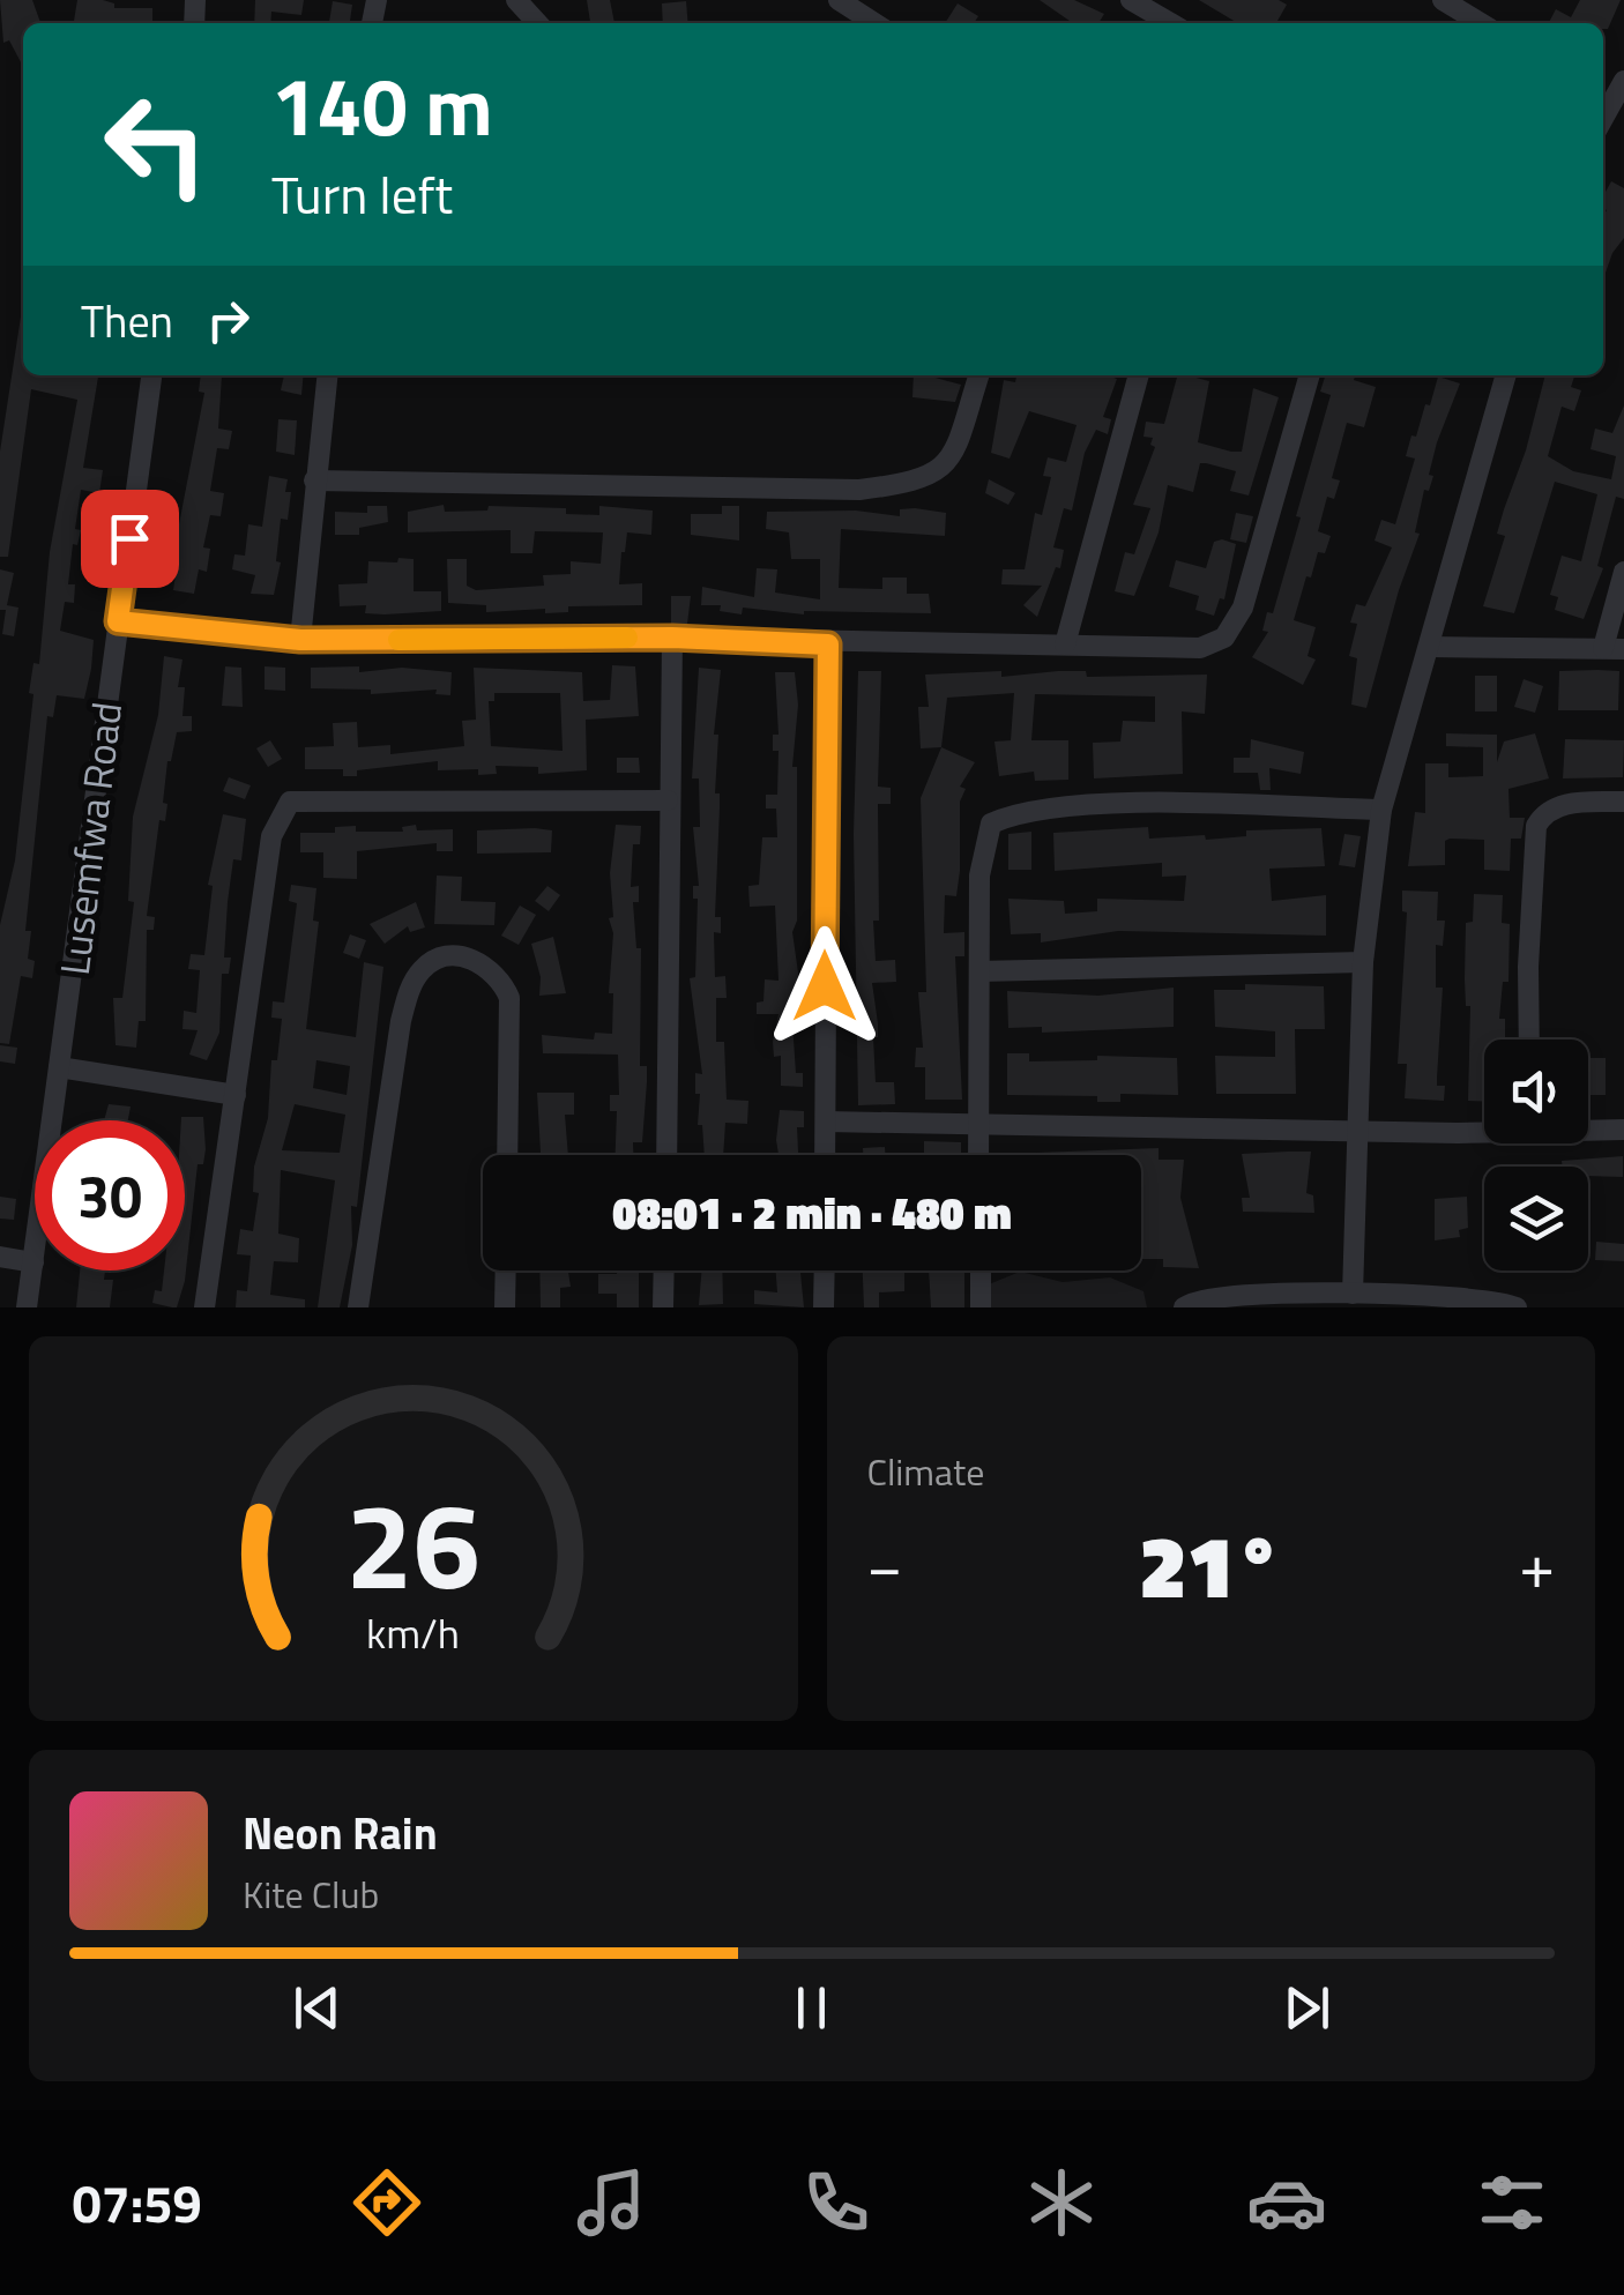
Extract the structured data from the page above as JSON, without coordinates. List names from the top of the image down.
{
  "streets": {
    "street": ["Lusemfwa Road"]
  },
  "page": {
    "turn": ["140 m", "Turn left"],
    "then": "Then",
    "limit": "30",
    "trip": "08:01 · 2 min · 480 m",
    "tile": "Climate",
    "heat": ["−", "21°", "+"],
    "song": ["Neon Rain", "Kite Club"],
    "tabs": "07:59",
    "gauge": ["26", "km/h"]
  }
}
